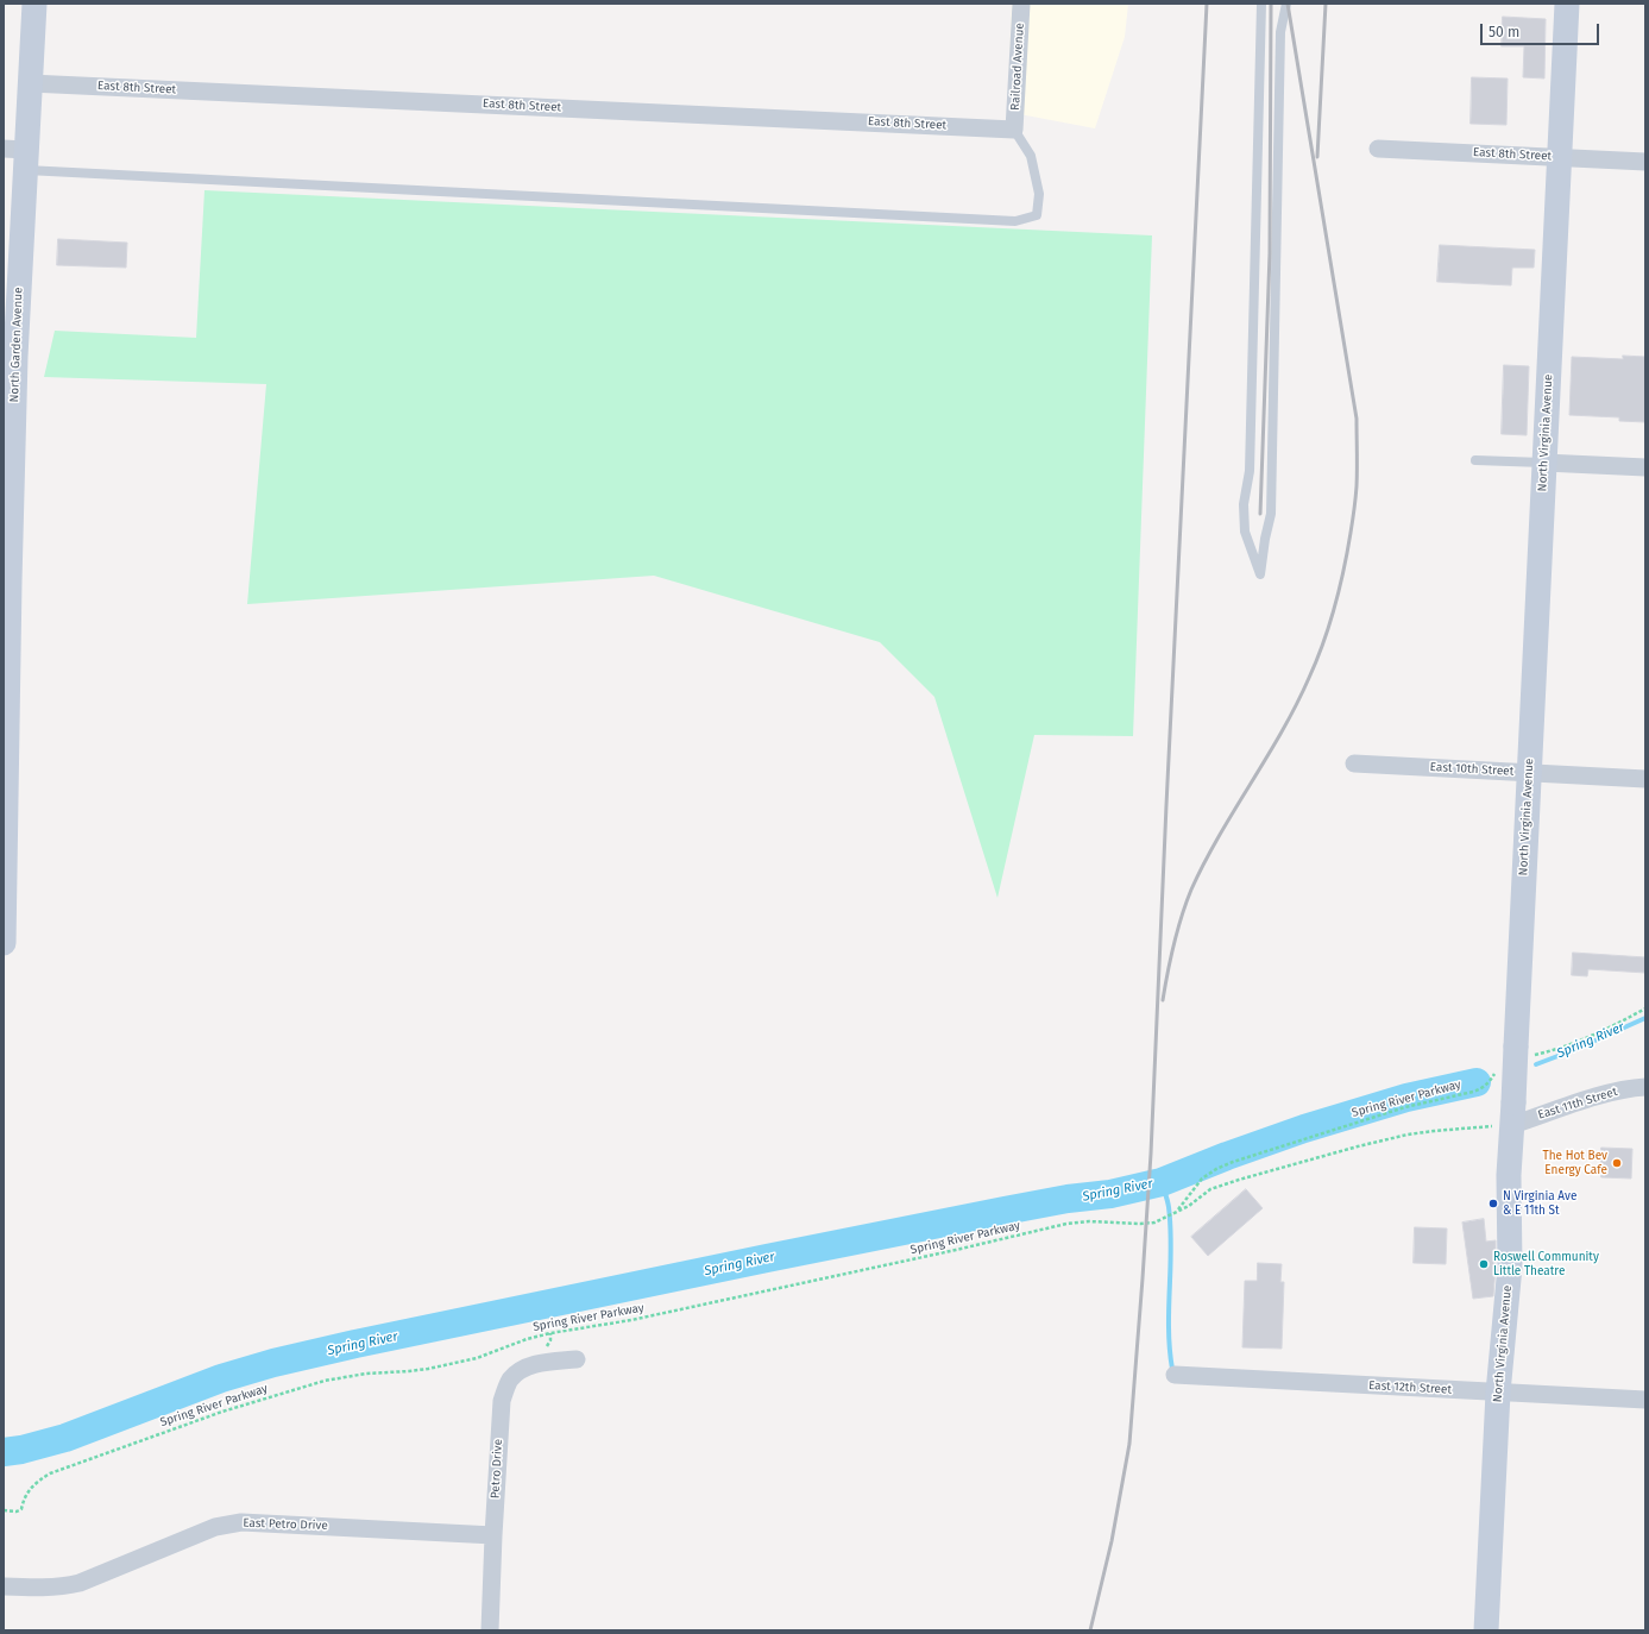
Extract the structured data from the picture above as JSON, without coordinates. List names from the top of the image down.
{
  "streets": {
    "street": [
      "Railroad Avenue",
      "East 8th Street",
      "North Garden Avenue",
      "North Virginia Avenue",
      "East 10th Street",
      "East 11th Street",
      "East 12th Street",
      "Petro Drive",
      "East Petro Drive"
    ],
    "path": ["Spring River Parkway"]
  },
  "crossings": [
    ["Railroad Avenue", "East 8th Street"],
    ["East 8th Street", "North Garden Avenue"],
    ["East 8th Street", "North Virginia Avenue"],
    ["North Virginia Avenue", "East 10th Street"],
    ["North Virginia Avenue", "Spring River Parkway"],
    ["North Virginia Avenue", "East 11th Street"],
    ["North Virginia Avenue", "East 12th Street"],
    ["Spring River Parkway", "East 11th Street"],
    ["Petro Drive", "East Petro Drive"]
  ],
  "water": ["Spring River"],
  "places": ["The Hot Bev Energy Cafe", "N Virginia Ave & E 11th St", "Roswell Community Little Theatre"],
  "scale_bar": "50 m"
}
